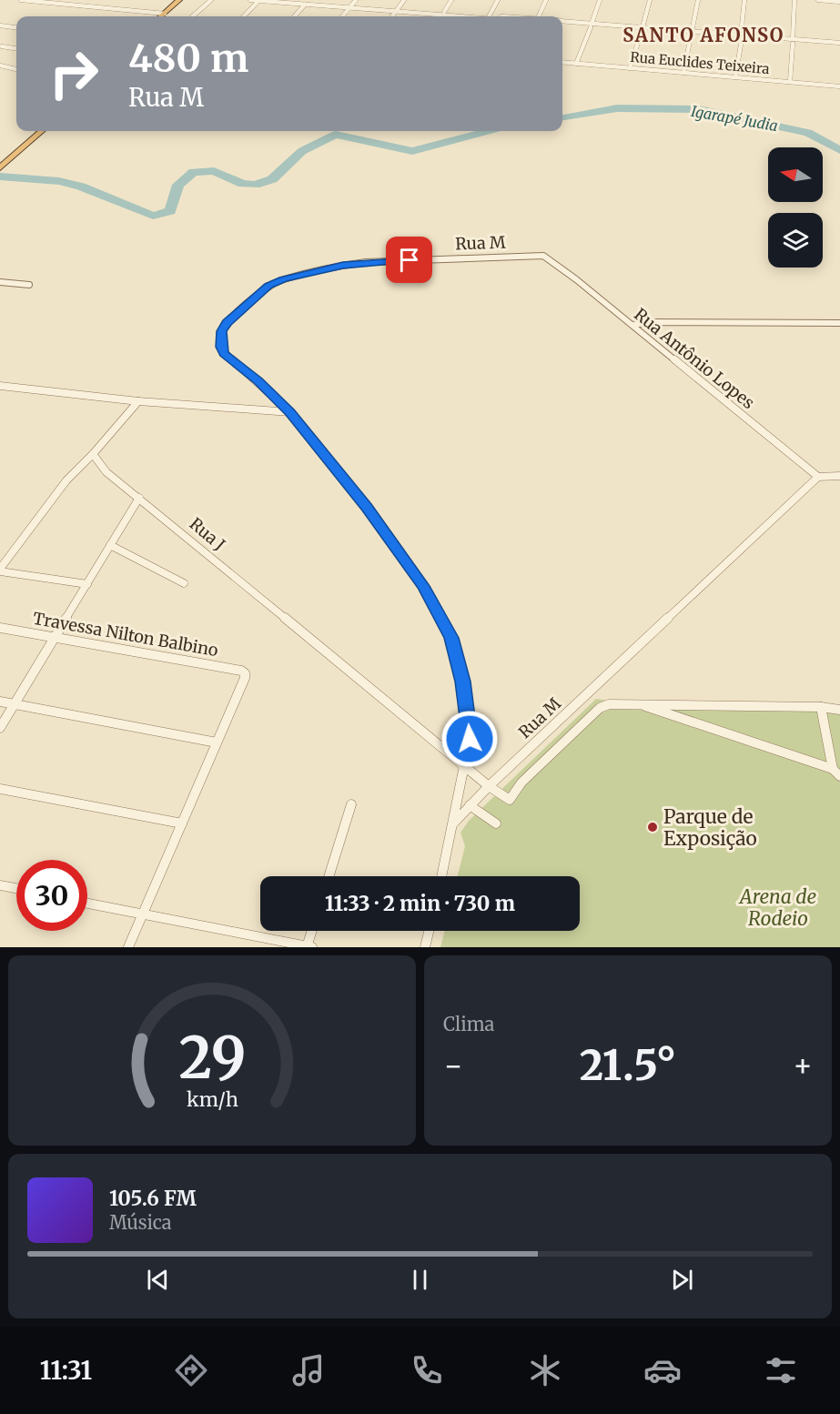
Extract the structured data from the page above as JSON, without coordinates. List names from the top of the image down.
{
  "streets": {
    "street": [
      "Rua Euclides Teixeira",
      "Rua M",
      "Rua Antônio Lopes",
      "Rua J",
      "Travessa Nilton Balbino"
    ]
  },
  "crossings": [
    ["Rua M", "Rua Antônio Lopes"],
    ["Rua M", "Rua J"]
  ],
  "districts": ["SANTO AFONSO"],
  "water": ["Igarapé Judia"],
  "parks": ["Arena de Rodeio"],
  "places": ["Parque de Exposição"],
  "north": "left",
  "page": {
    "turn": ["480 m", "Rua M"],
    "limit": "30",
    "trip": "11:33 · 2 min · 730 m",
    "tile": "Clima",
    "heat": ["−", "21.5°", "+"],
    "song": ["105.6 FM", "Música"],
    "tabs": "11:31",
    "gauge": ["29", "km/h"]
  }
}
